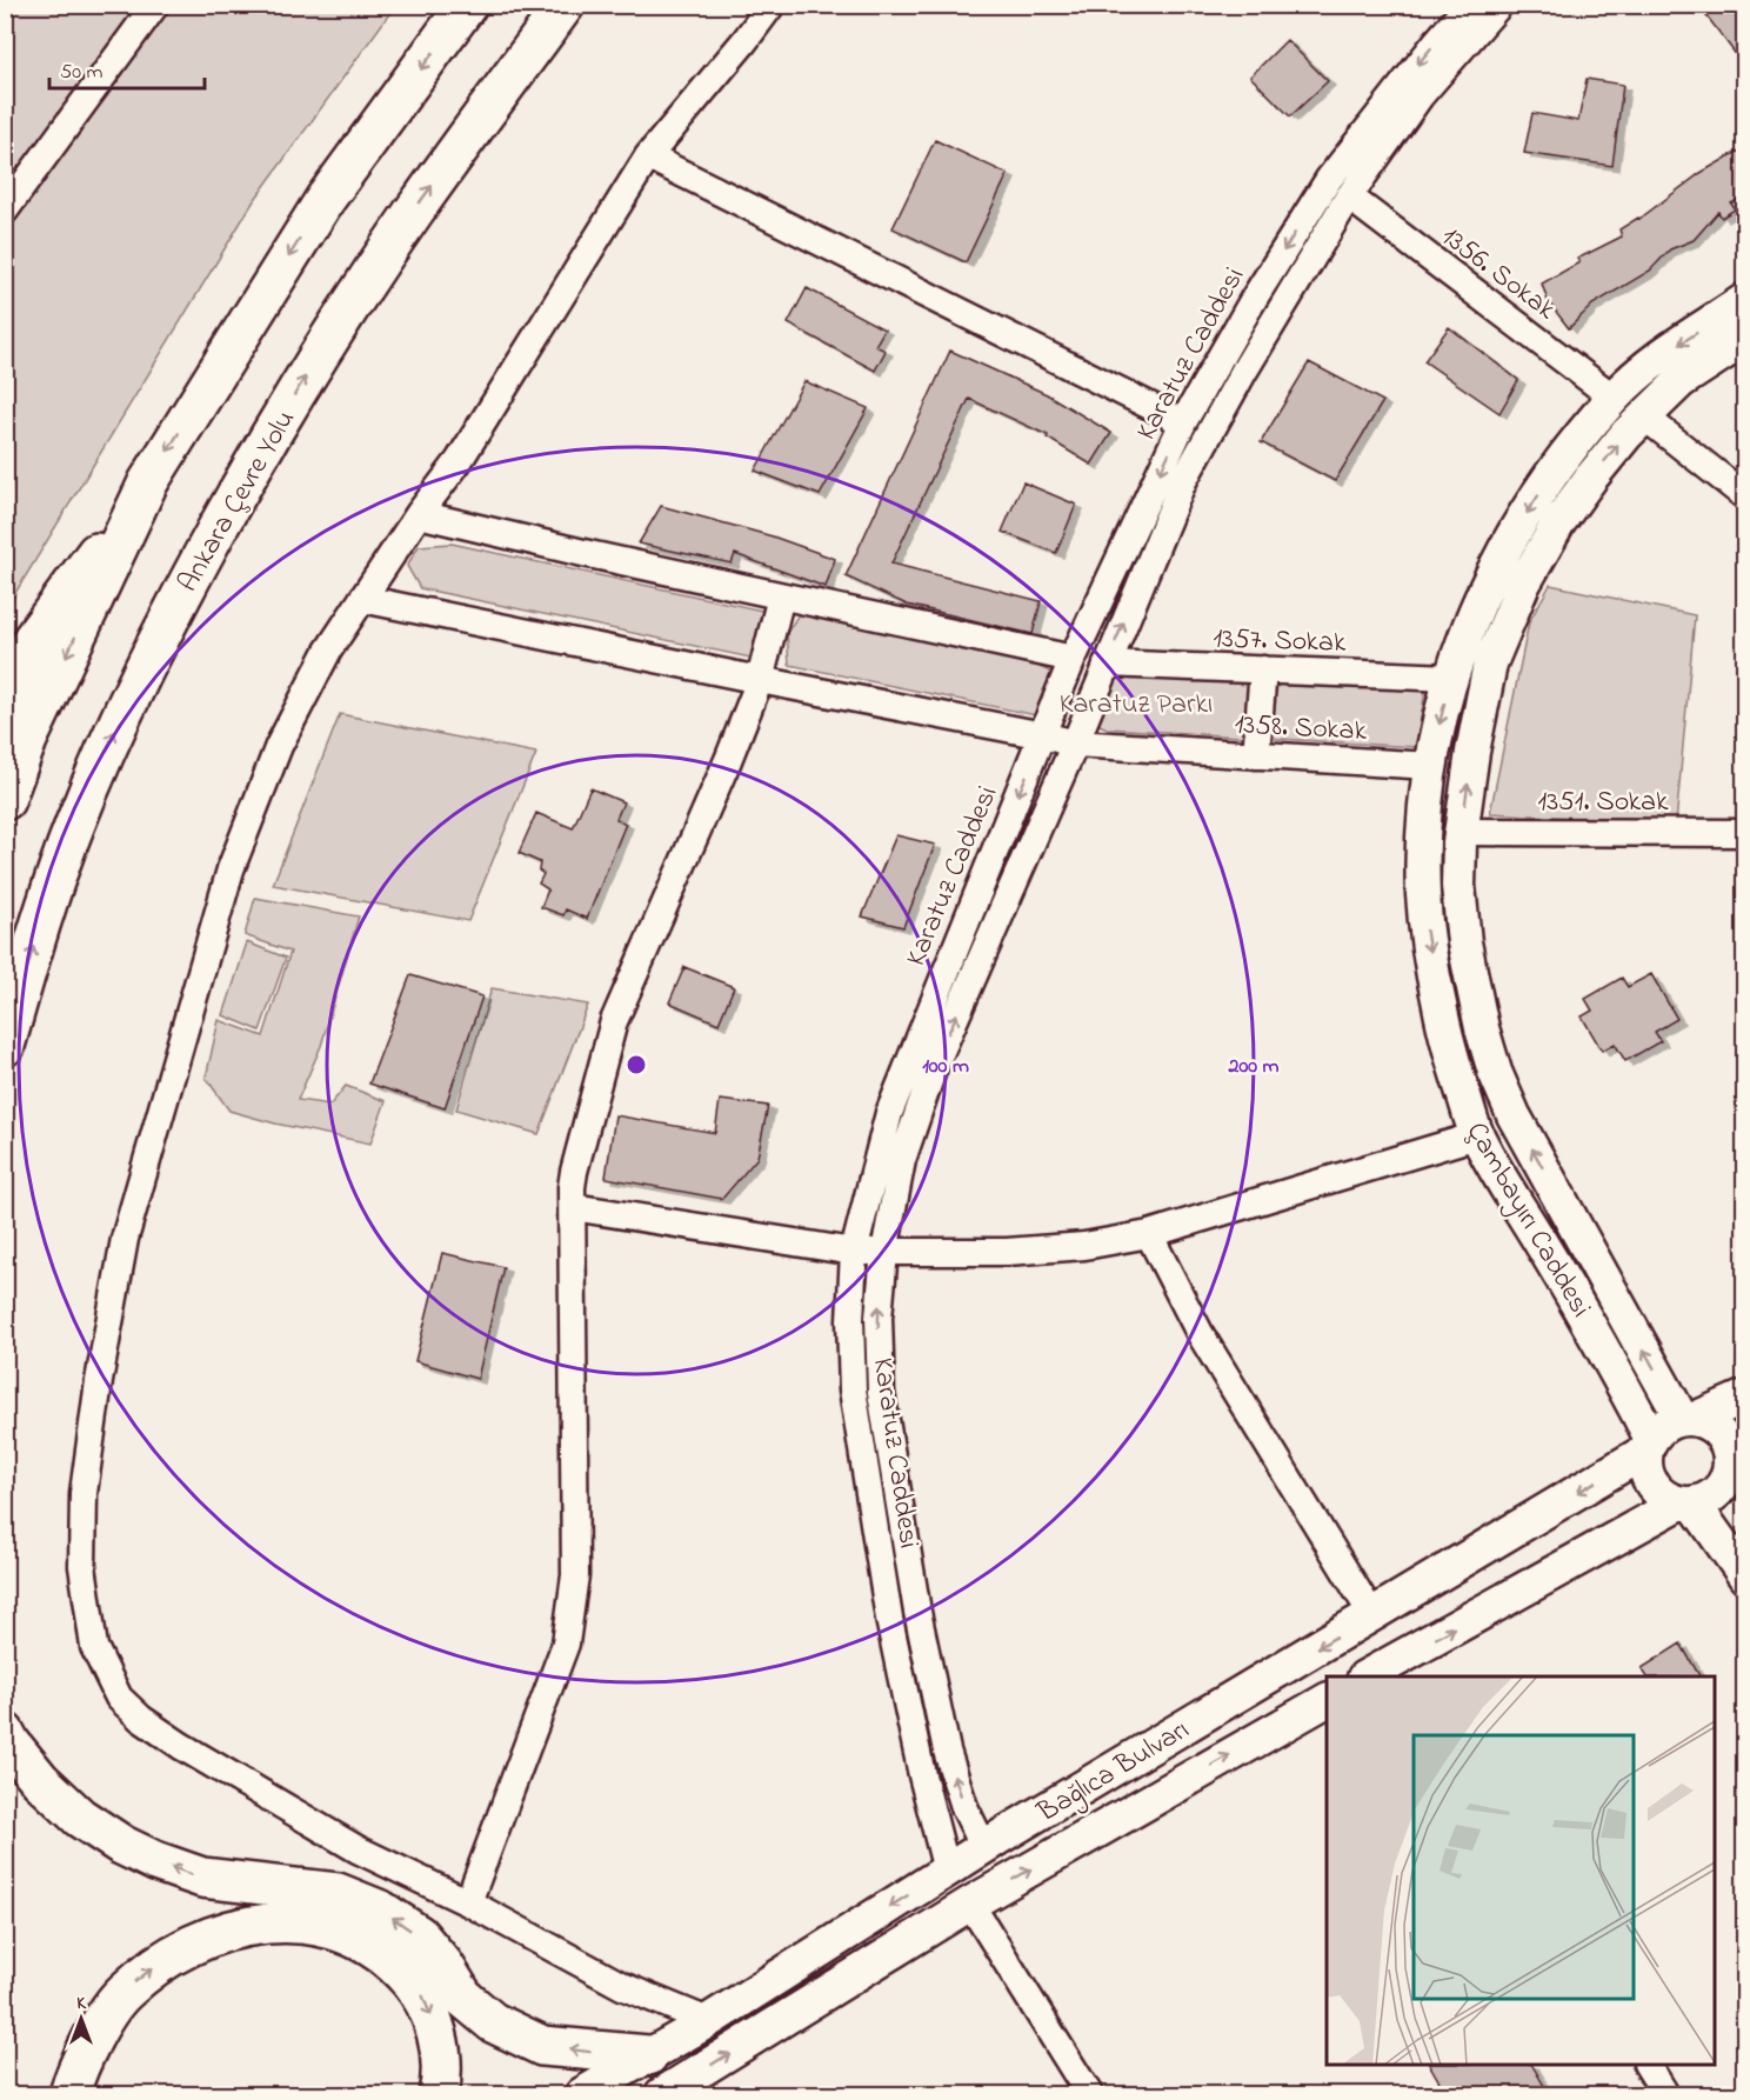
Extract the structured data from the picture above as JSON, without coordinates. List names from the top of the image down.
{
  "streets": {
    "highway": ["Ankara Çevre Yolu"],
    "main road": ["Çambayırı Caddesi", "Bağlıca Bulvarı"],
    "street": [
      "1356. Sokak",
      "Karatuz Caddesi",
      "1357. Sokak",
      "1358. Sokak",
      "1351. Sokak"
    ]
  },
  "crossings": [
    ["1356. Sokak", "Karatuz Caddesi"],
    ["1356. Sokak", "Çambayırı Caddesi"],
    ["Karatuz Caddesi", "1357. Sokak"],
    ["Karatuz Caddesi", "1358. Sokak"],
    ["Karatuz Caddesi", "Bağlıca Bulvarı"],
    ["1357. Sokak", "Çambayırı Caddesi"],
    ["1358. Sokak", "Çambayırı Caddesi"],
    ["1351. Sokak", "Çambayırı Caddesi"],
    ["Çambayırı Caddesi", "Bağlıca Bulvarı"]
  ],
  "parks": ["Karatuz Parkı"],
  "scale_bar": "50 m",
  "north": "top",
  "rings": ["100 m", "200 m"]
}
